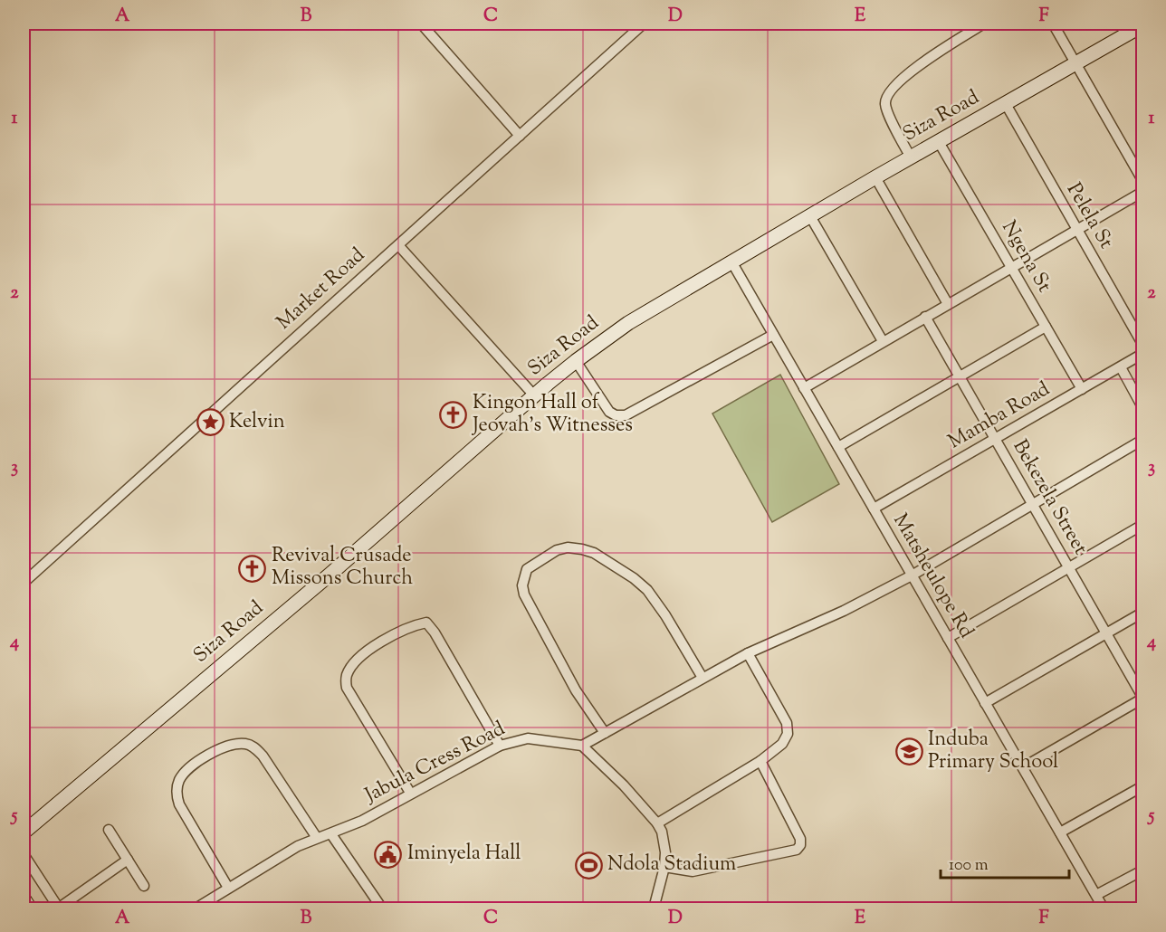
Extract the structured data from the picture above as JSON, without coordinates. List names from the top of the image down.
{
  "streets": {
    "street": [
      "Siza Road",
      "Pelela St",
      "Ngena St",
      "Market Road",
      "Mamba Road",
      "Bekezela Street",
      "Matsheulope Rd",
      "Jabula Cress Road"
    ]
  },
  "crossings": [
    ["Siza Road", "Pelela St"],
    ["Siza Road", "Ngena St"],
    ["Siza Road", "Matsheulope Rd"],
    ["Ngena St", "Mamba Road"],
    ["Mamba Road", "Bekezela Street"],
    ["Mamba Road", "Matsheulope Rd"]
  ],
  "places": {
    "church": ["Kingon Hall of Jeovah's Witnesses", "Revival Crusade Missons Church"],
    "place": ["Kelvin"],
    "school or university": ["Induba Primary School"],
    "public building": ["Iminyela Hall"],
    "sports": ["Ndola Stadium"]
  },
  "scale_bar": "100 m",
  "grid": {
    "columns": [
      "A",
      "B",
      "C",
      "D",
      "E",
      "F"
    ],
    "rows": [
      "1",
      "2",
      "3",
      "4",
      "5"
    ]
  }
}
